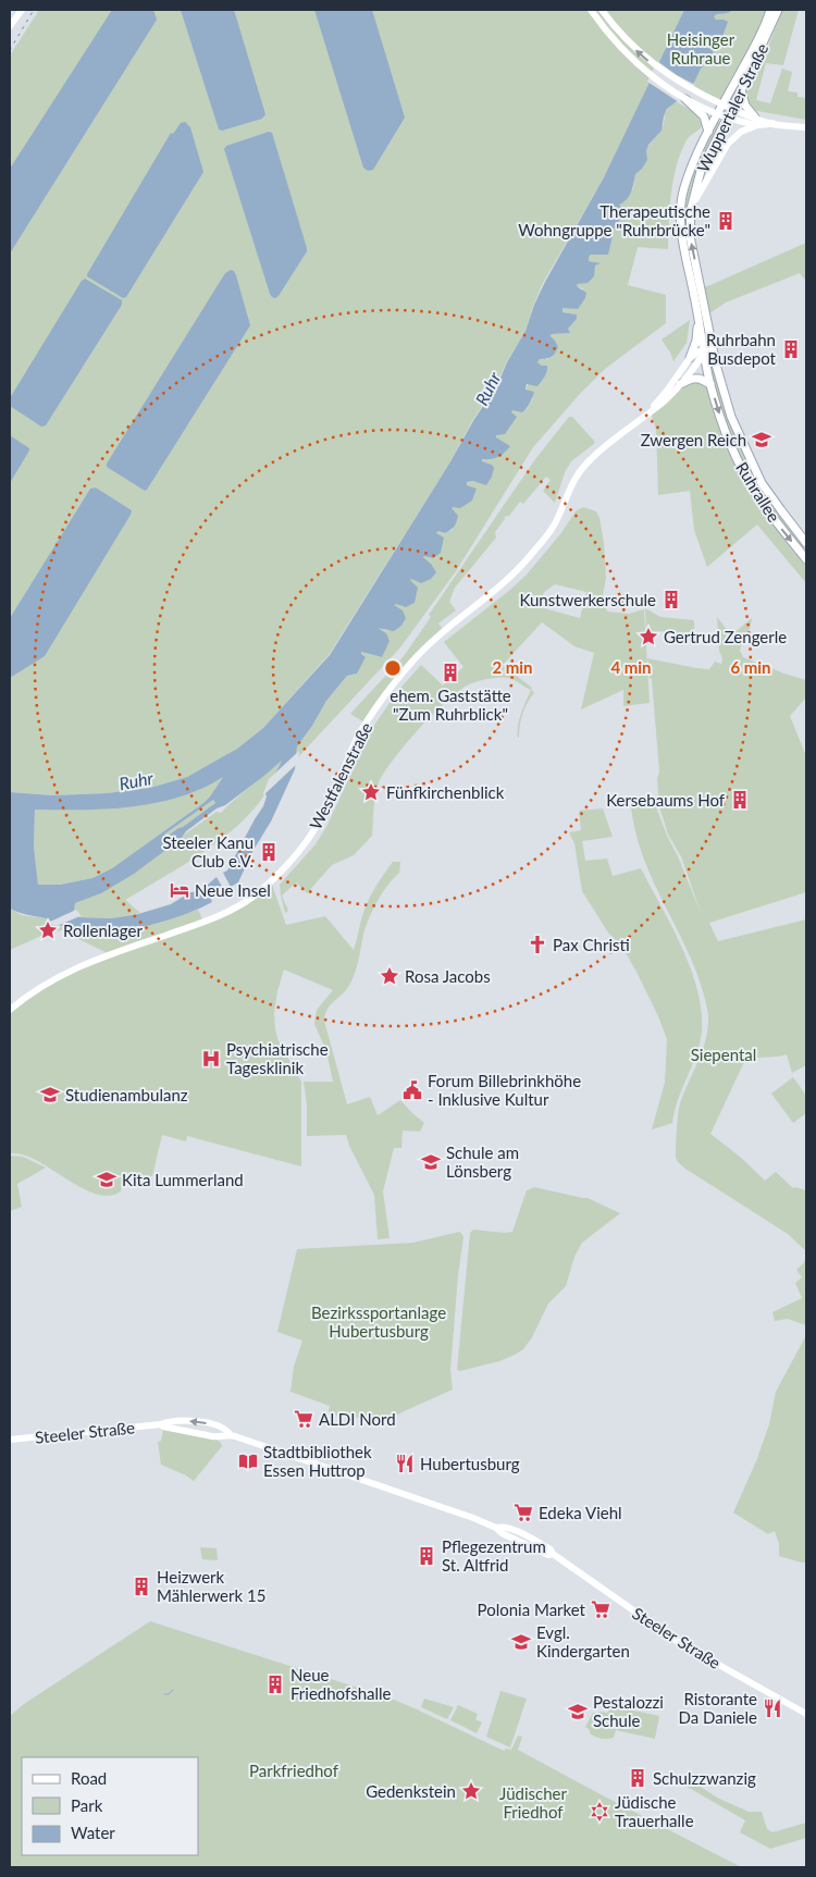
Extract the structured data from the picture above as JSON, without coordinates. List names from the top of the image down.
{
  "streets": {
    "main road": [
      "Wuppertaler Straße",
      "Ruhrallee",
      "Westfalenstraße",
      "Steeler Straße"
    ]
  },
  "crossings": [
    ["Wuppertaler Straße", "Ruhrallee"],
    ["Wuppertaler Straße", "Westfalenstraße"],
    ["Ruhrallee", "Westfalenstraße"]
  ],
  "water": ["Ruhr"],
  "parks": [
    "Heisinger Ruhraue",
    "Siepental",
    "Bezirkssportanlage Hubertusburg",
    "Parkfriedhof",
    "Jüdischer Friedhof"
  ],
  "places": {
    "building": [
      "Therapeutische Wohngruppe \"Ruhrbrücke\"",
      "Ruhrbahn Busdepot",
      "Kunstwerkerschule",
      "ehem. Gaststätte \"Zum Ruhrblick\"",
      "Kersebaums Hof",
      "Steeler Kanu Club e.V.",
      "Pflegezentrum St. Altfrid",
      "Heizwerk Mählerwerk 15",
      "Neue Friedhofshalle",
      "Schulzzwanzig"
    ],
    "school or university": [
      "Zwergen Reich",
      "Studienambulanz",
      "Schule am Lönsberg",
      "Kita Lummerland",
      "Evgl. Kindergarten",
      "Pestalozzi Schule"
    ],
    "place": [
      "Gertrud Zengerle",
      "Fünfkirchenblick",
      "Rollenlager",
      "Rosa Jacobs",
      "Gedenkstein"
    ],
    "hotel": ["Neue Insel"],
    "church": ["Pax Christi"],
    "hospital": ["Psychiatrische Tagesklinik"],
    "public building": ["Forum Billebrinkhöhe - Inklusive Kultur"],
    "supermarket": ["ALDI Nord", "Edeka Viehl", "Polonia Market"],
    "library": ["Stadtbibliothek Essen Huttrop"],
    "restaurant": ["Hubertusburg", "Ristorante Da Daniele"],
    "synagogue": ["Jüdische Trauerhalle"]
  },
  "legend": ["Road", "Park", "Water"],
  "rings": ["2 min", "4 min", "6 min"]
}
